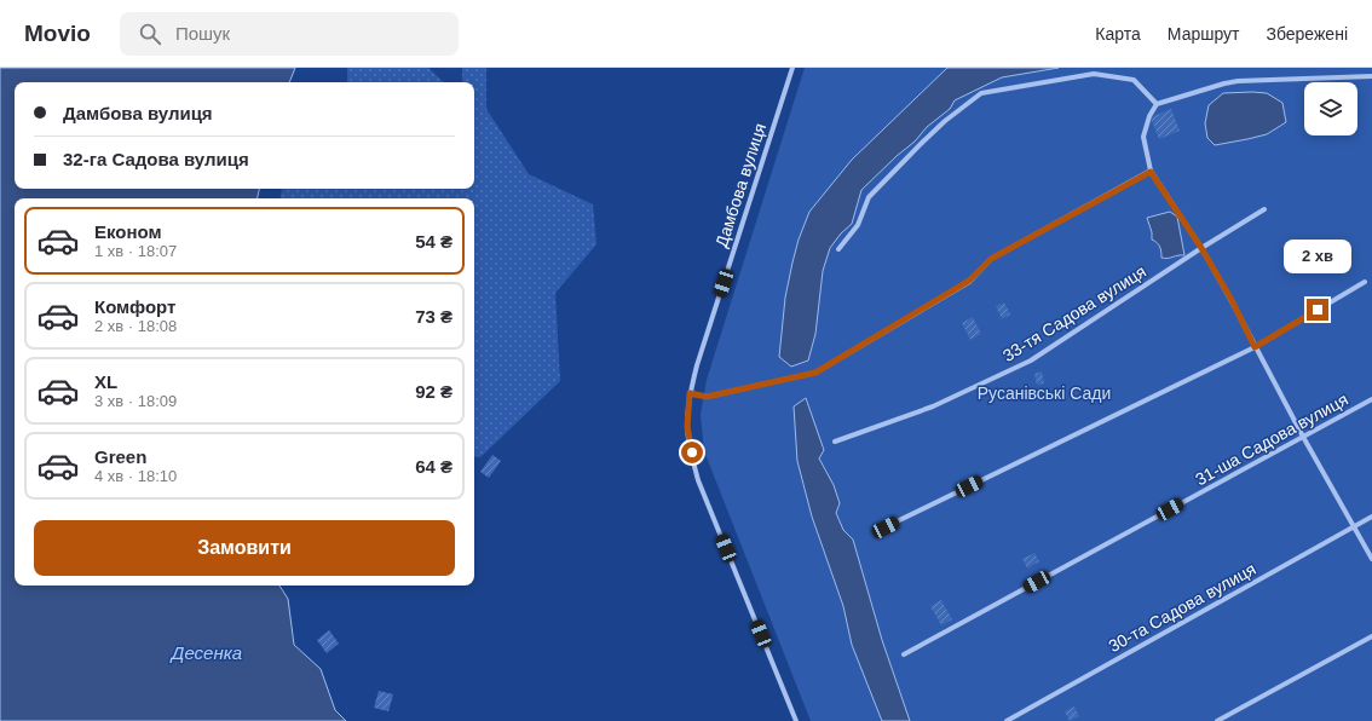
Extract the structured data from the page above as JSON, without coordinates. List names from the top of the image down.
{
  "streets": {
    "street": [
      "Дамбова вулиця",
      "33-тя Садова вулиця",
      "31-ша Садова вулиця",
      "30-та Садова вулиця"
    ]
  },
  "water": ["Десенка"],
  "parks": ["Русанівські Сади"],
  "page": {
    "header": "Movio",
    "search": "Пошук",
    "nav": ["Карта", "Маршрут", "Збережені"],
    "banner": ["Дамбова вулиця", "32-га Садова вулиця"],
    "list": [
      {
        "name": "Економ",
        "note": "1 хв · 18:07",
        "value": "54 ₴"
      },
      {
        "name": "Комфорт",
        "note": "2 хв · 18:08",
        "value": "73 ₴"
      },
      {
        "name": "XL",
        "note": "3 хв · 18:09",
        "value": "92 ₴"
      },
      {
        "name": "Green",
        "note": "4 хв · 18:10",
        "value": "64 ₴"
      }
    ],
    "bubble": "2 хв",
    "buttons": "Замовити"
  }
}
